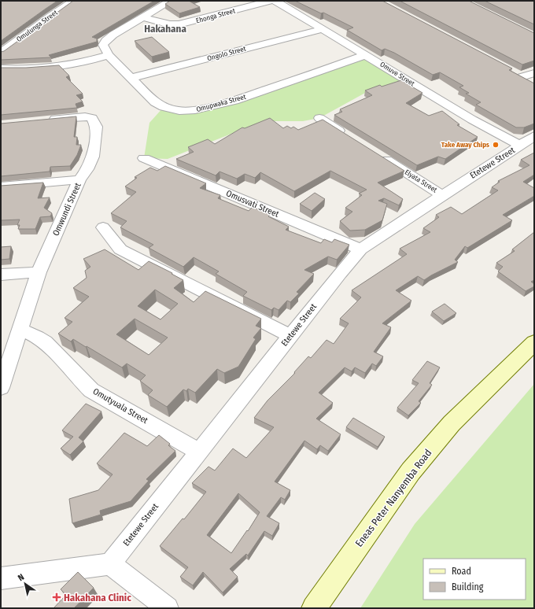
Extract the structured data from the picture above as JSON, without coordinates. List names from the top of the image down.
{
  "streets": {
    "main road": ["Eneas Peter Nanyemba Road"],
    "street": [
      "Ehonga Street",
      "Omulunga Street",
      "Ongolo Street",
      "Omuve Street",
      "Omupwaka Street",
      "Etetewe Street",
      "Elyata Street",
      "Omusvati Street",
      "Omwundi Street",
      "Omutyuala Street"
    ]
  },
  "crossings": [
    ["Ongolo Street", "Omuve Street"],
    ["Ongolo Street", "Omupwaka Street"],
    ["Omuve Street", "Omupwaka Street"],
    ["Omuve Street", "Etetewe Street"],
    ["Etetewe Street", "Elyata Street"],
    ["Etetewe Street", "Omusvati Street"],
    ["Etetewe Street", "Omutyuala Street"],
    ["Omwundi Street", "Omutyuala Street"]
  ],
  "districts": ["Hakahana"],
  "places": {
    "other": ["Take Away Chips"],
    "health": ["Hakahana Clinic"]
  },
  "legend": ["Road", "Building"],
  "north": "top left"
}
